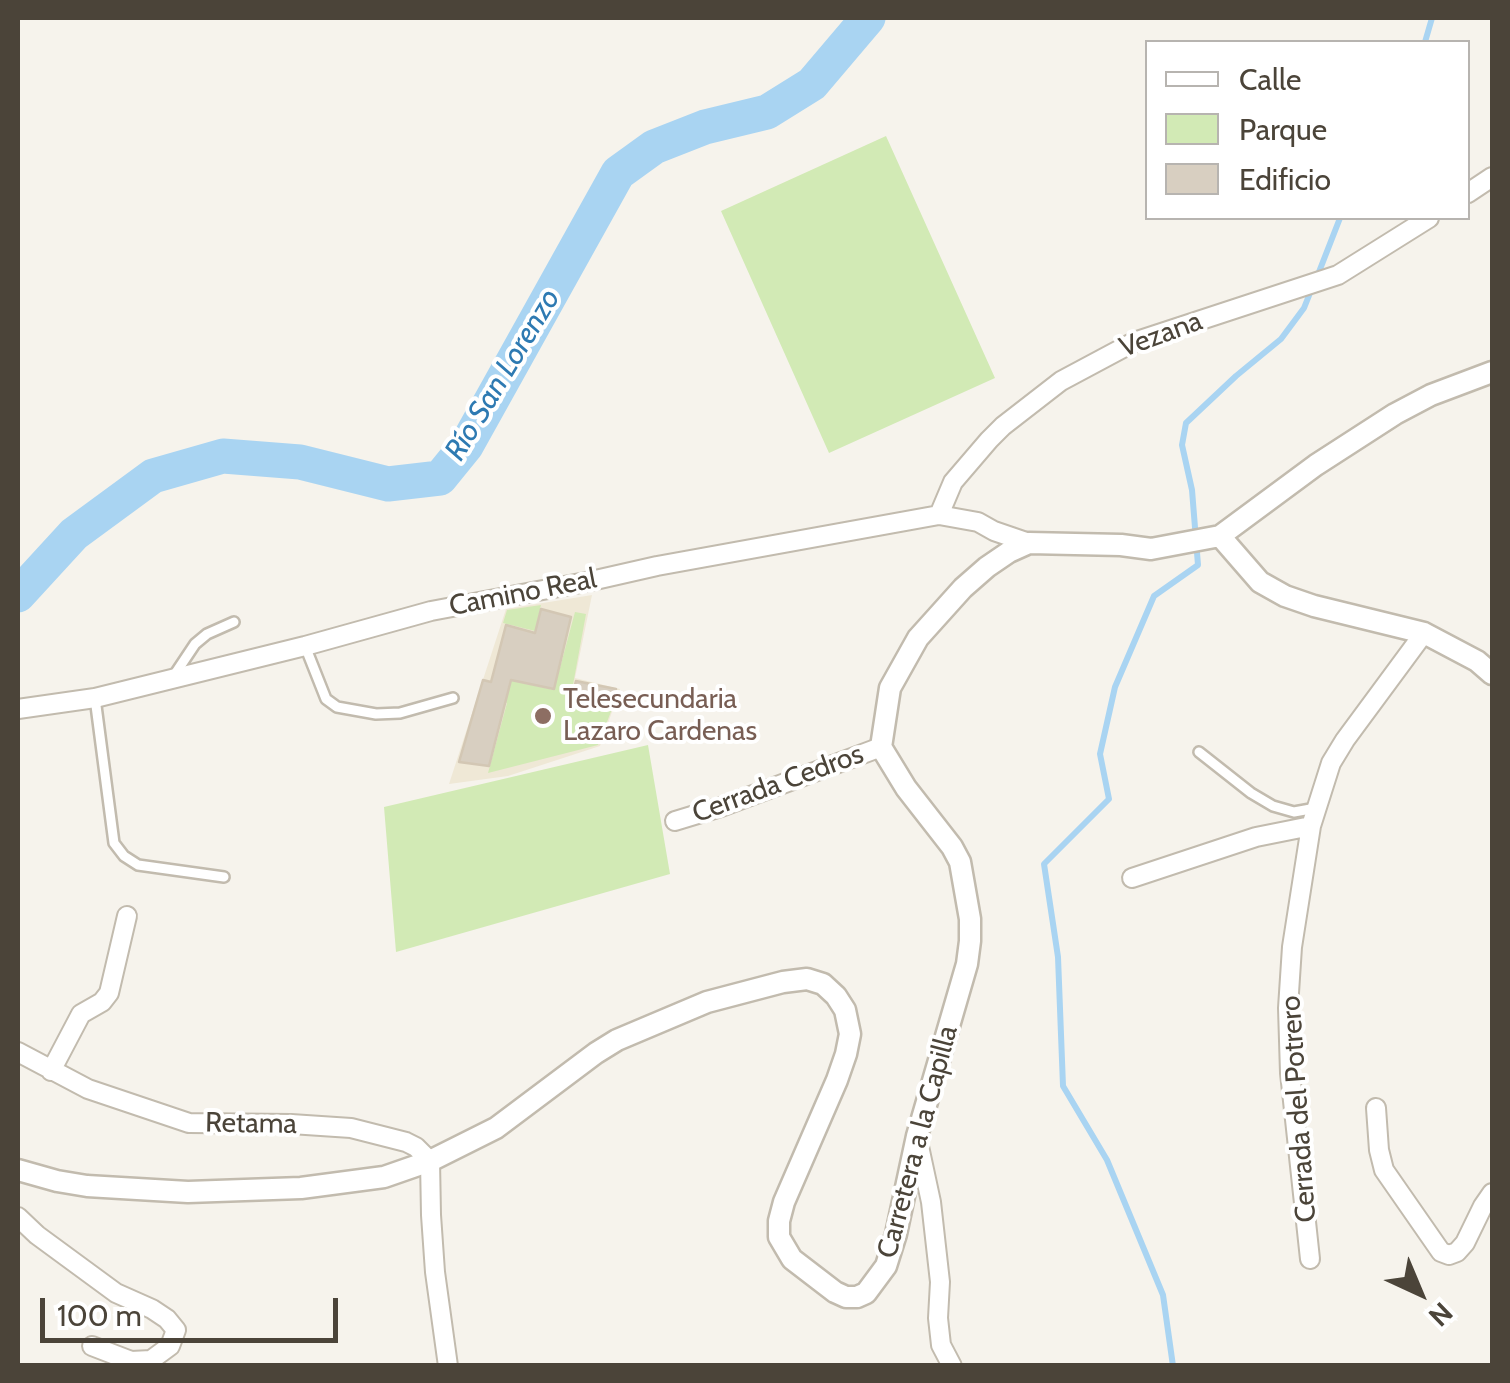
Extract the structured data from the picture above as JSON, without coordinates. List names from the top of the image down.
{
  "streets": {
    "street": [
      "Vezana",
      "Camino Real",
      "Cerrada Cedros",
      "Cerrada del Potrero",
      "Retama",
      "Carretera a la Capilla"
    ]
  },
  "crossings": [
    ["Vezana", "Camino Real"],
    ["Cerrada Cedros", "Carretera a la Capilla"],
    ["Retama", "Carretera a la Capilla"]
  ],
  "water": ["Río San Lorenzo"],
  "places": ["Telesecundaria Lazaro Cardenas"],
  "legend": ["Calle", "Parque", "Edificio"],
  "scale_bar": "100 m",
  "north": "bottom right"
}
